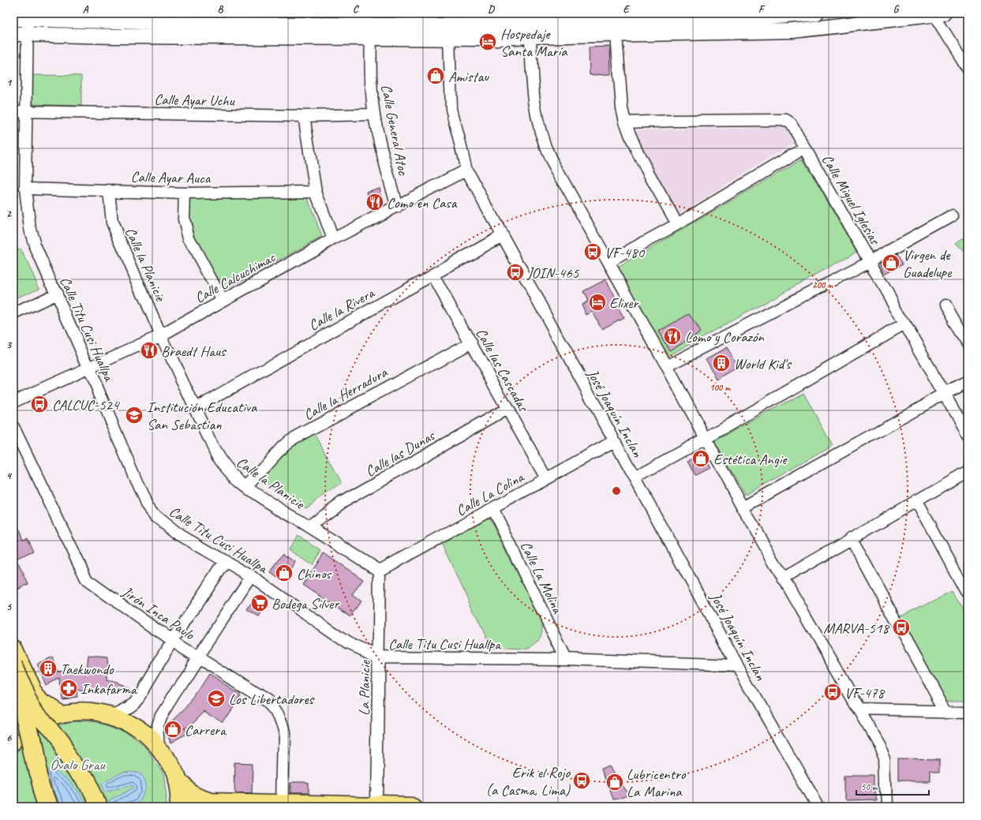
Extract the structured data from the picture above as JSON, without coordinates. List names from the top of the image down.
{
  "streets": {
    "street": [
      "Calle Ayar Uchu",
      "Calle General Atoc",
      "Calle Ayar Auca",
      "Calle Miguel Iglesias",
      "Calle la Planicie",
      "Calle Calcuchimac",
      "Calle la Rivera",
      "Calle Titu Cusi Huallpa",
      "Calle las Cascadas",
      "Calle la Herradura",
      "José Joaquín Inclan",
      "Calle las Dunas",
      "Calle La Colina",
      "Calle La Molina",
      "Jirón Inca Paulo",
      "La Planicie"
    ]
  },
  "crossings": [
    ["Calle Ayar Uchu", "Calle General Atoc"],
    ["Calle Ayar Uchu", "Calle Titu Cusi Huallpa"],
    ["Calle General Atoc", "Calle Calcuchimac"],
    ["Calle Ayar Auca", "Calle la Planicie"],
    ["Calle Ayar Auca", "Calle Titu Cusi Huallpa"],
    ["Calle la Planicie", "Calle Calcuchimac"],
    ["Calle la Planicie", "Calle la Rivera"],
    ["Calle la Planicie", "Calle la Herradura"],
    ["Calle la Planicie", "Calle las Dunas"],
    ["Calle la Planicie", "Calle La Colina"],
    ["Calle la Planicie", "La Planicie"],
    ["Calle Calcuchimac", "Calle Titu Cusi Huallpa"],
    ["Calle Calcuchimac", "José Joaquín Inclan"],
    ["Calle la Rivera", "Calle las Cascadas"],
    ["Calle la Rivera", "José Joaquín Inclan"],
    ["Calle Titu Cusi Huallpa", "José Joaquín Inclan"],
    ["Calle Titu Cusi Huallpa", "Calle La Molina"],
    ["Calle Titu Cusi Huallpa", "La Planicie"],
    ["Calle las Cascadas", "Calle la Herradura"],
    ["Calle las Cascadas", "Calle las Dunas"],
    ["Calle las Cascadas", "Calle La Colina"],
    ["José Joaquín Inclan", "Calle La Colina"],
    ["Calle La Colina", "Calle La Molina"],
    ["Calle La Colina", "La Planicie"]
  ],
  "parks": ["Óvalo Grau"],
  "places": {
    "hotel": ["Hospedaje Santa María", "Elixer"],
    "shop": [
      "Amistau",
      "Virgen de Guadelupe",
      "Estética Angie",
      "Chinos",
      "Carrera",
      "Lubricentro La Marina"
    ],
    "restaurant": ["Como en Casa", "Lomo y Corazón", "Braedt Haus"],
    "bus stop": [
      "VF-480",
      "JOIN-465",
      "CALCUC-524",
      "MARVA-518",
      "VF-478",
      "Erik el Rojo (a Casma, Lima)"
    ],
    "building": ["World Kid's", "Taekwondo"],
    "school or university": ["Institución Educativa San Sebastian", "Los Libertadores"],
    "supermarket": ["Bodega Silver"],
    "pharmacy": ["Inkafarma"]
  },
  "scale_bar": "50 m",
  "grid": {
    "columns": [
      "A",
      "B",
      "C",
      "D",
      "E",
      "F",
      "G"
    ],
    "rows": [
      "1",
      "2",
      "3",
      "4",
      "5",
      "6"
    ]
  },
  "rings": ["200 m", "100 m"]
}
